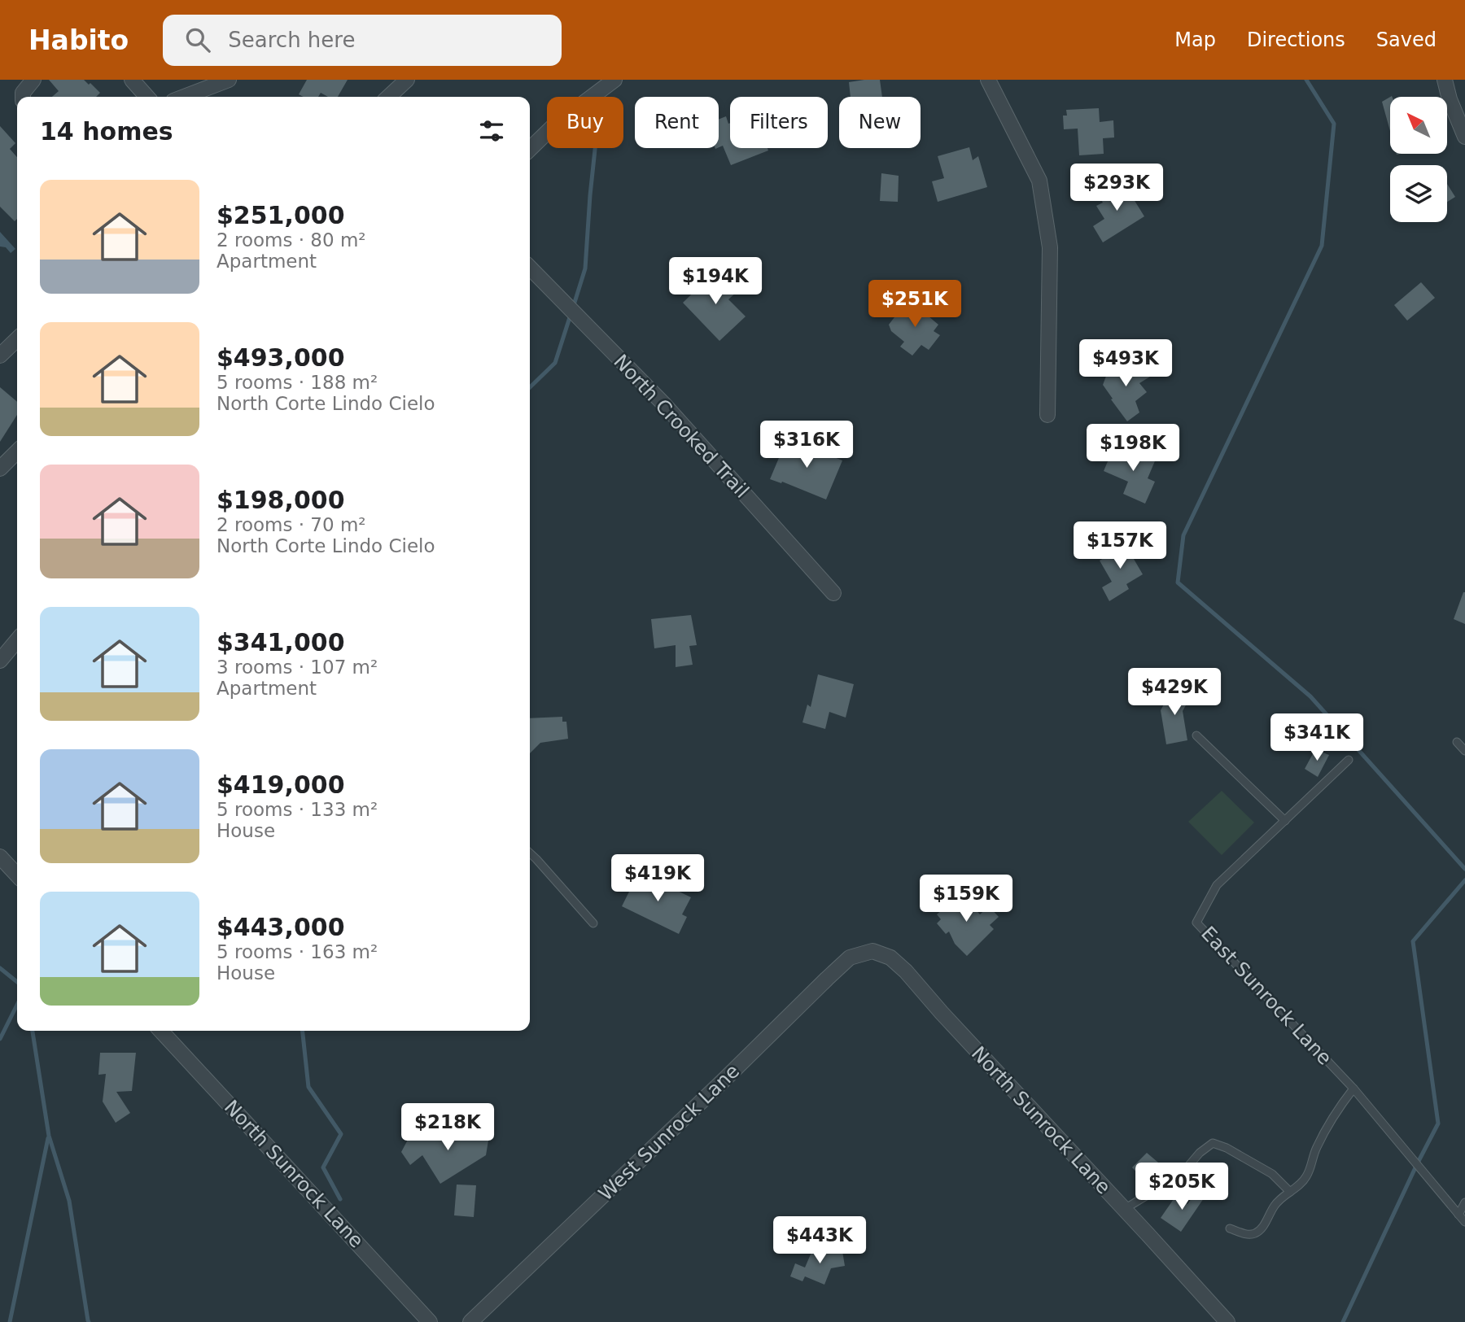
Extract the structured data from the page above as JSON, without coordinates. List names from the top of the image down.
{
  "streets": {
    "street": ["North Crooked Trail", "North Sunrock Lane", "West Sunrock Lane"],
    "lane": ["East Sunrock Lane"]
  },
  "crossings": [
    ["North Sunrock Lane", "West Sunrock Lane"]
  ],
  "north": "top left",
  "page": {
    "header": "Habito",
    "search": "Search here",
    "nav": ["Map", "Directions", "Saved"],
    "chip": [
      "Buy",
      "Rent",
      "Filters",
      "New"
    ],
    "heading": "14 homes",
    "price": [
      "$293K",
      "$194K",
      "$251K",
      "$493K",
      "$316K",
      "$198K",
      "$157K",
      "$429K",
      "$341K",
      "$419K",
      "$159K",
      "$218K",
      "$205K",
      "$443K"
    ],
    "list": [
      {
        "name": "$251,000",
        "note": "2 rooms · 80 m² · Apartment"
      },
      {
        "name": "$493,000",
        "note": "5 rooms · 188 m² · North Corte Lindo Cielo"
      },
      {
        "name": "$198,000",
        "note": "2 rooms · 70 m² · North Corte Lindo Cielo"
      },
      {
        "name": "$341,000",
        "note": "3 rooms · 107 m² · Apartment"
      },
      {
        "name": "$419,000",
        "note": "5 rooms · 133 m² · House"
      },
      {
        "name": "$443,000",
        "note": "5 rooms · 163 m² · House"
      }
    ]
  }
}
